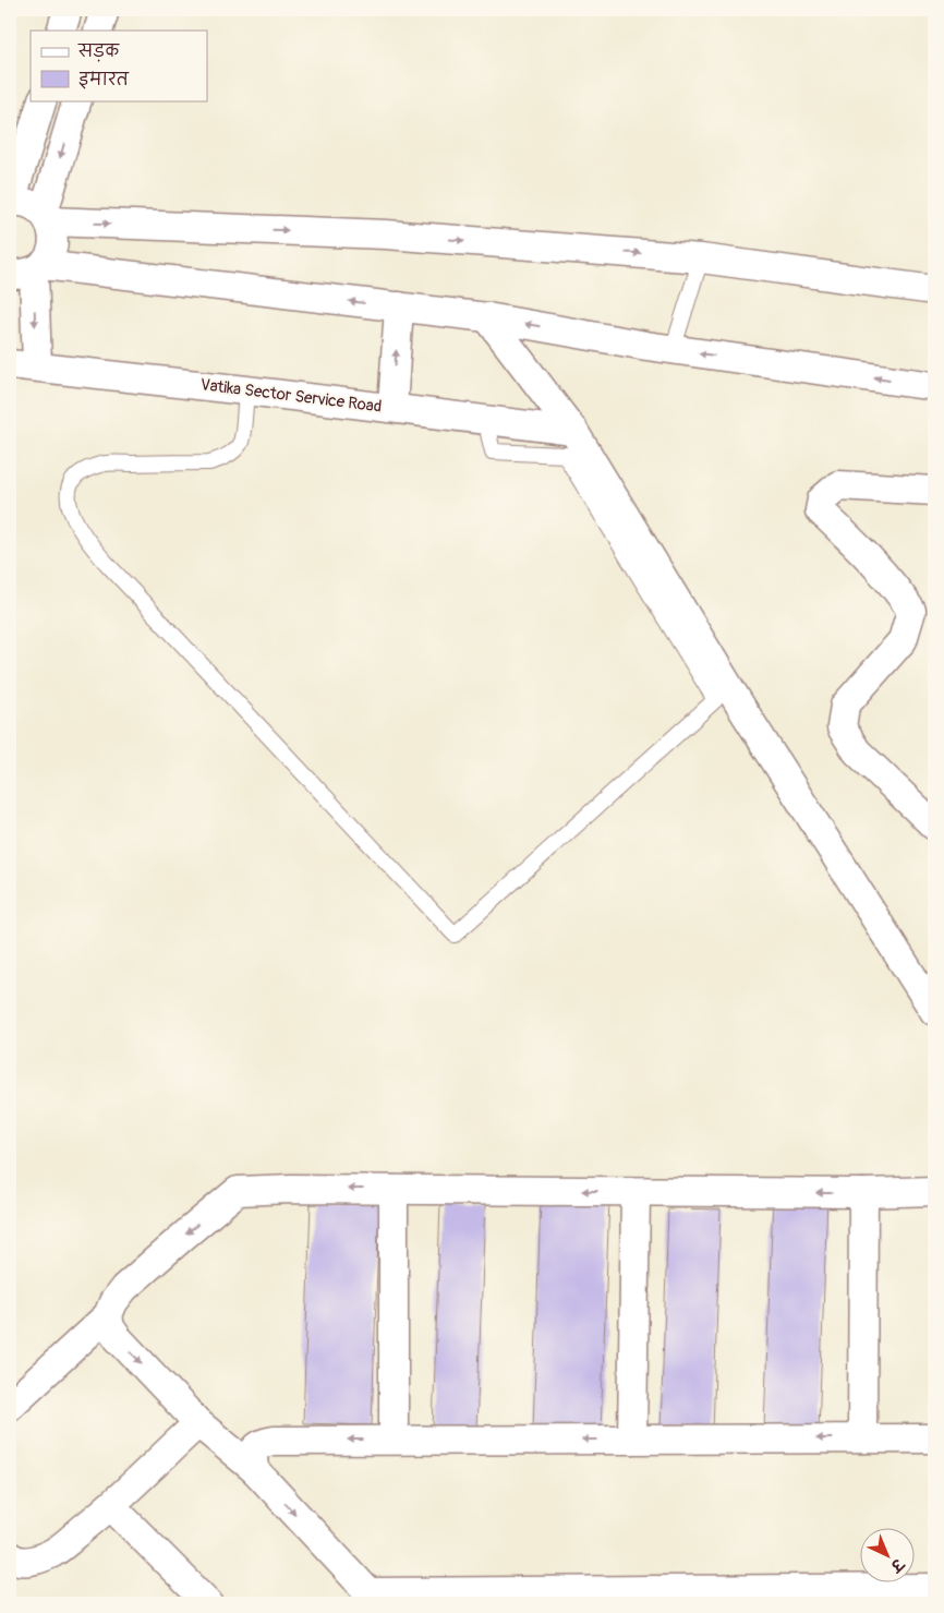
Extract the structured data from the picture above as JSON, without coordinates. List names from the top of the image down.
{
  "streets": {
    "street": ["Vatika Sector Service Road"]
  },
  "legend": ["सड़क", "इमारत"],
  "north": "bottom right"
}
